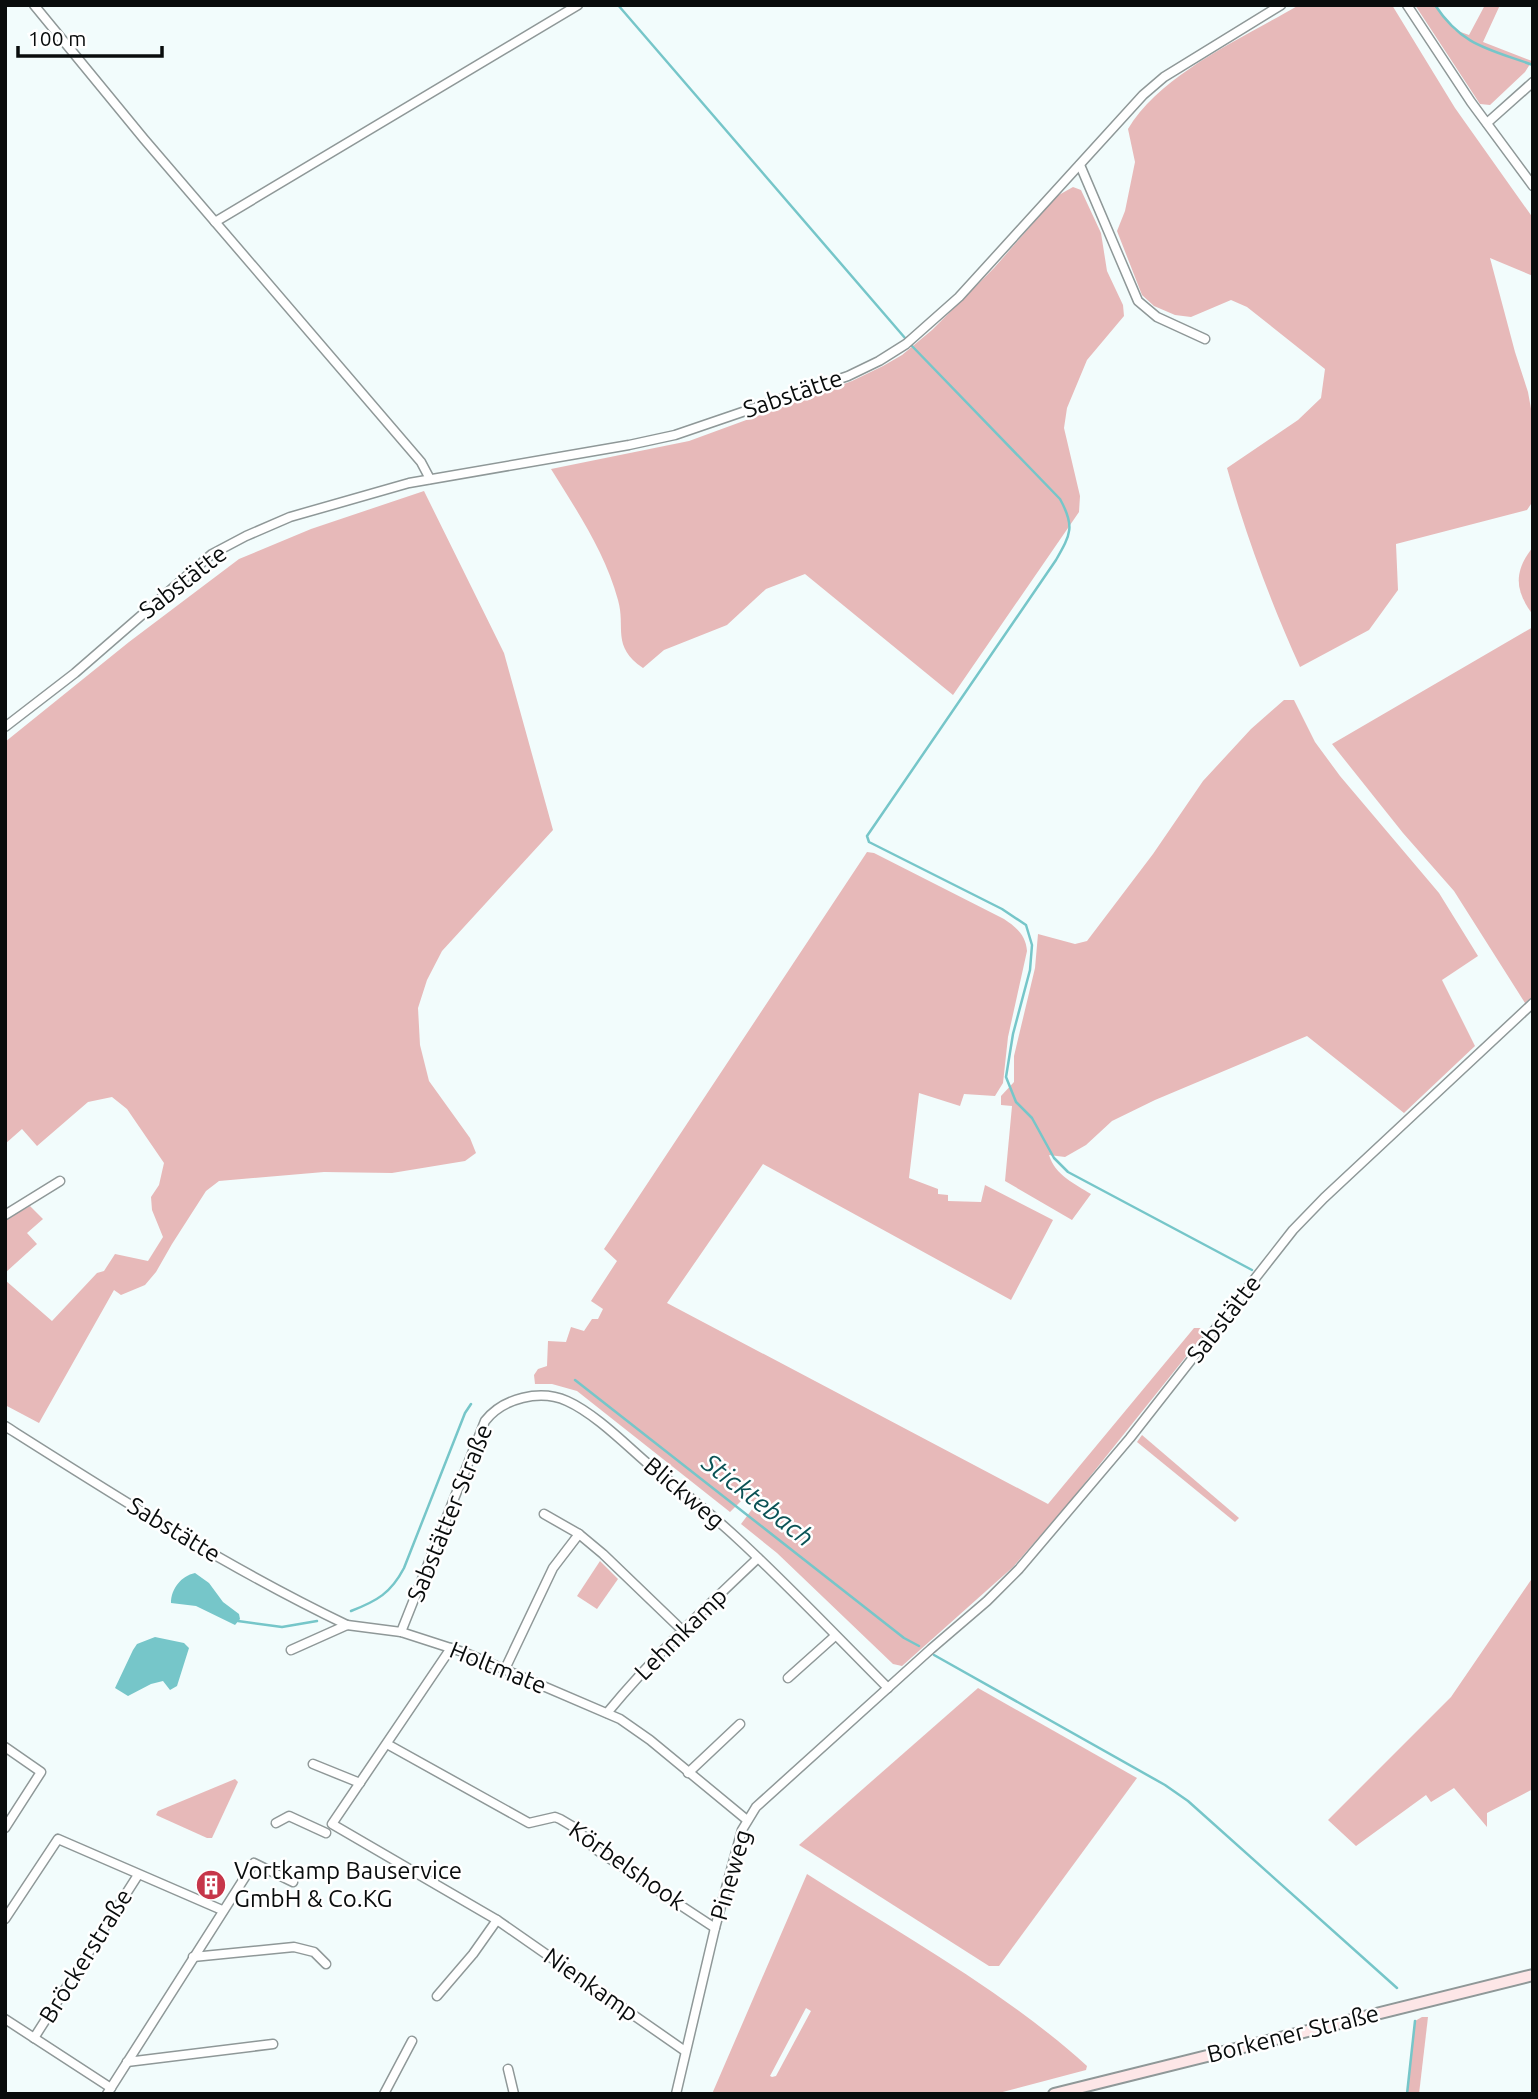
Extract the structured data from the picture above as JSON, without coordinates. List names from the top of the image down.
{
  "streets": {
    "main road": ["Borkener Straße"],
    "street": [
      "Sabstätte",
      "Blickweg",
      "Sabstätter Straße",
      "Lehmkamp",
      "Holtmate",
      "Körbelshook",
      "Pineweg",
      "Bröckerstraße",
      "Nienkamp"
    ]
  },
  "crossings": [
    ["Sabstätte", "Holtmate"],
    ["Sabstätte", "Pineweg"],
    ["Blickweg", "Sabstätter Straße"],
    ["Blickweg", "Lehmkamp"],
    ["Blickweg", "Pineweg"],
    ["Sabstätter Straße", "Holtmate"],
    ["Lehmkamp", "Holtmate"],
    ["Holtmate", "Pineweg"],
    ["Körbelshook", "Pineweg"],
    ["Pineweg", "Nienkamp"]
  ],
  "water": ["Sticktebach"],
  "places": {
    "building": ["Vortkamp Bauservice GmbH & Co.KG"]
  },
  "scale_bar": "100 m"
}
